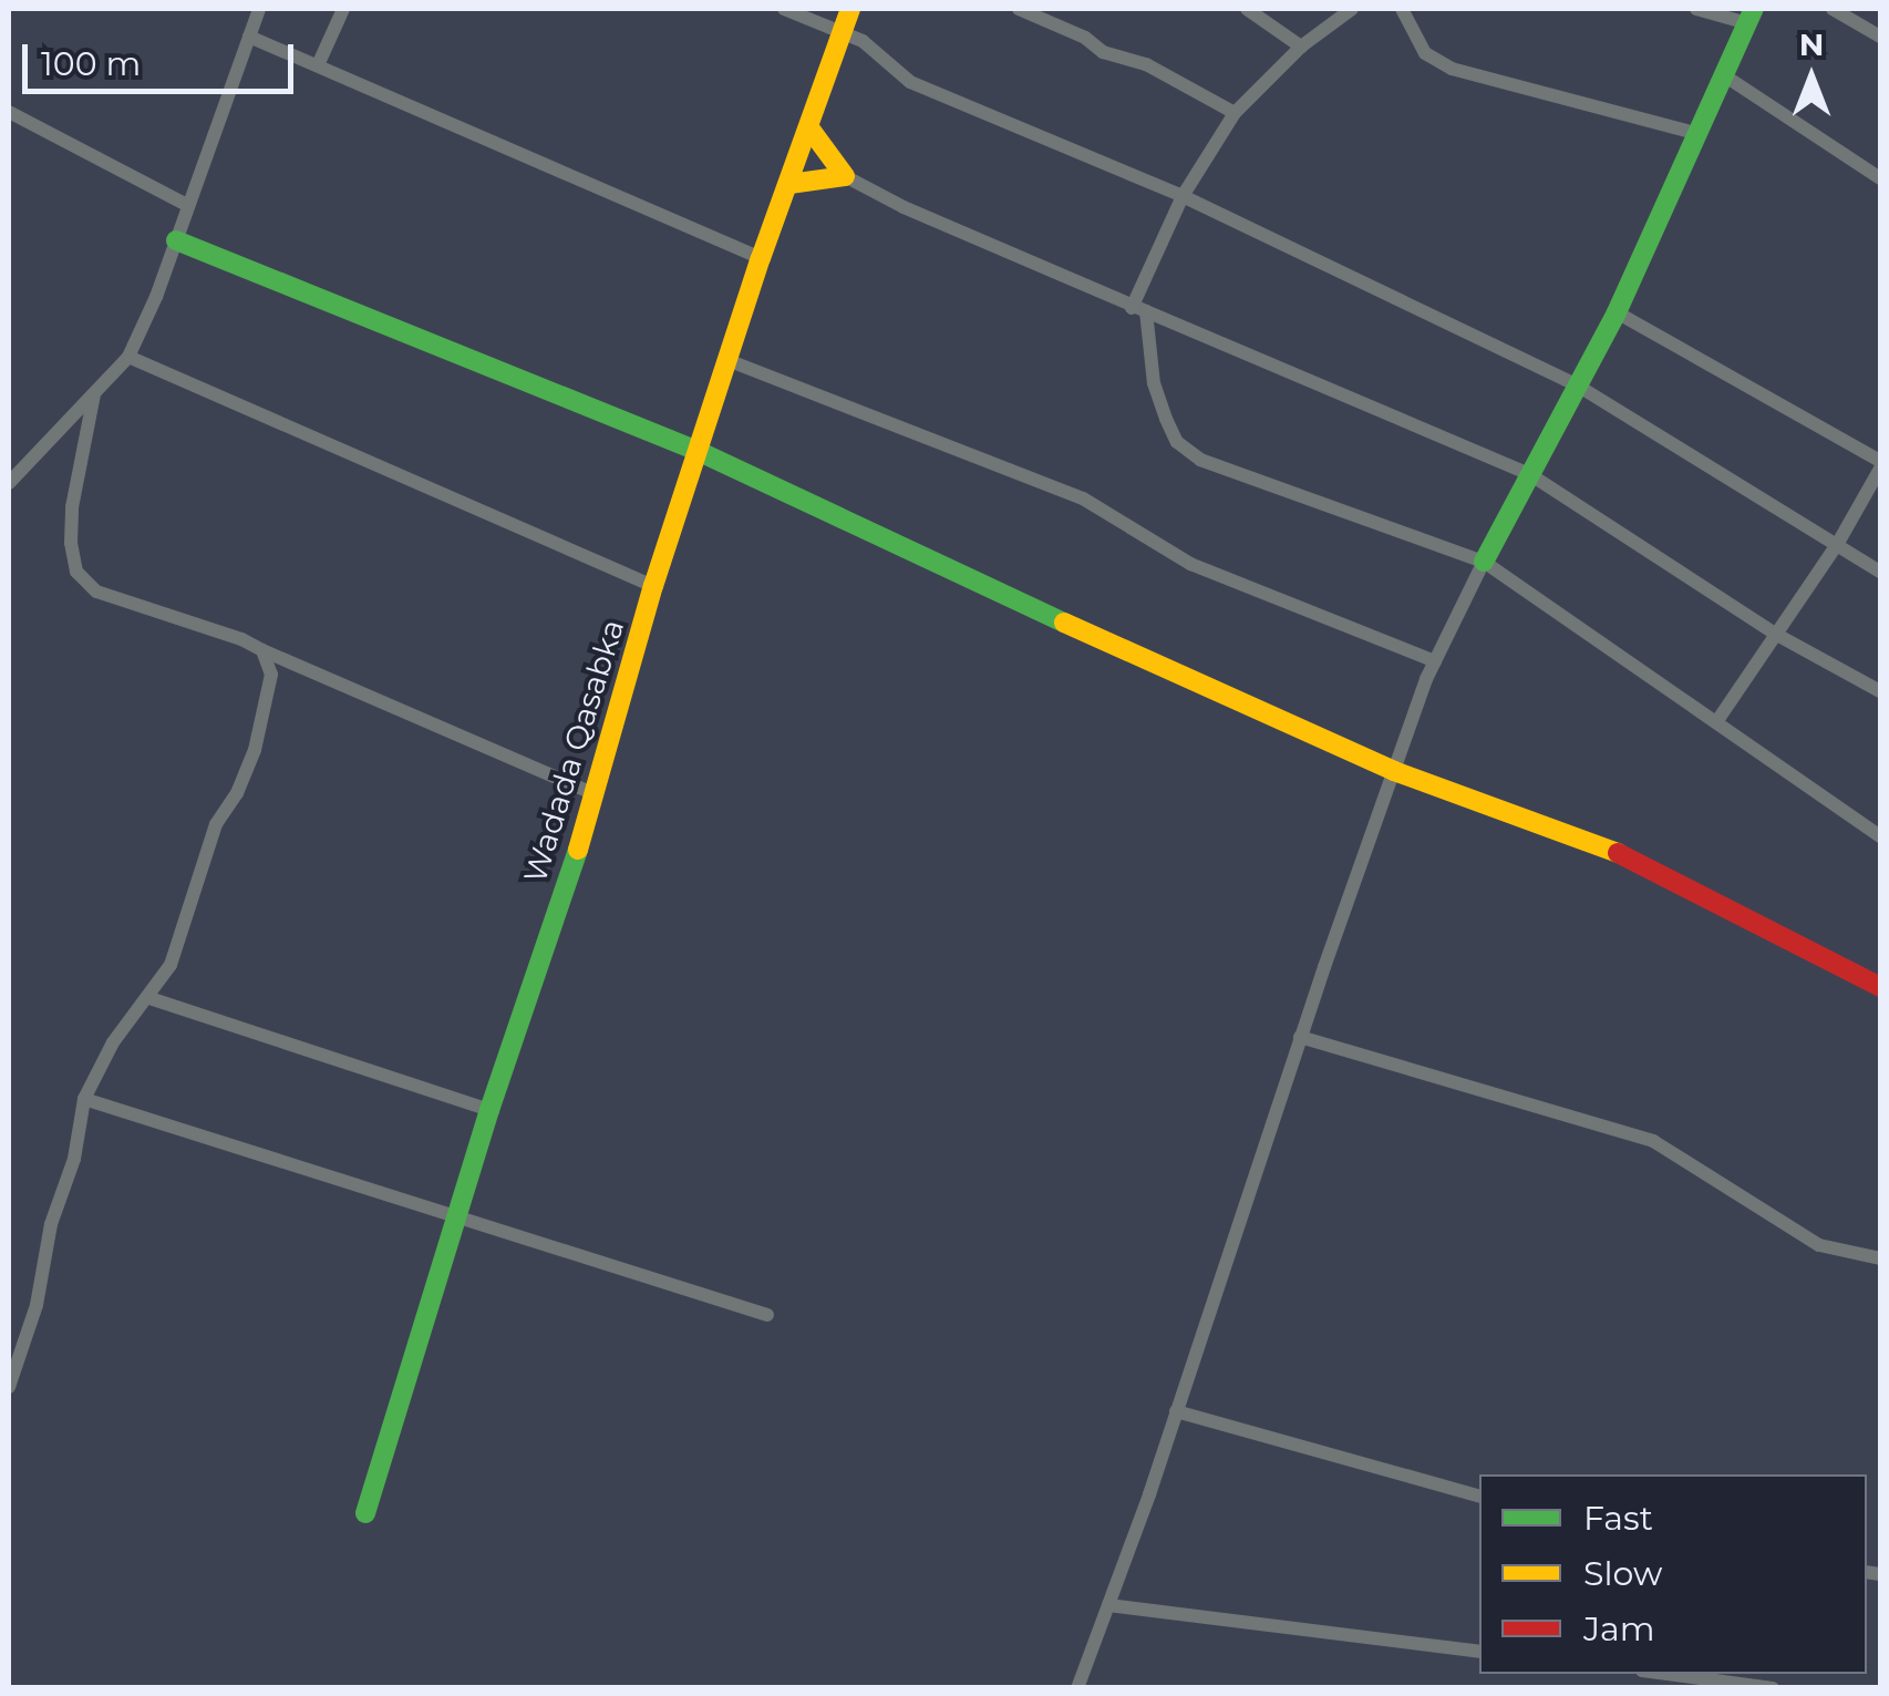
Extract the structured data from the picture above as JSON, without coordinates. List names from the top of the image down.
{
  "streets": {
    "street": ["Wadada Qasabka"]
  },
  "legend": ["Fast", "Slow", "Jam"],
  "scale_bar": "100 m",
  "north": "top"
}
